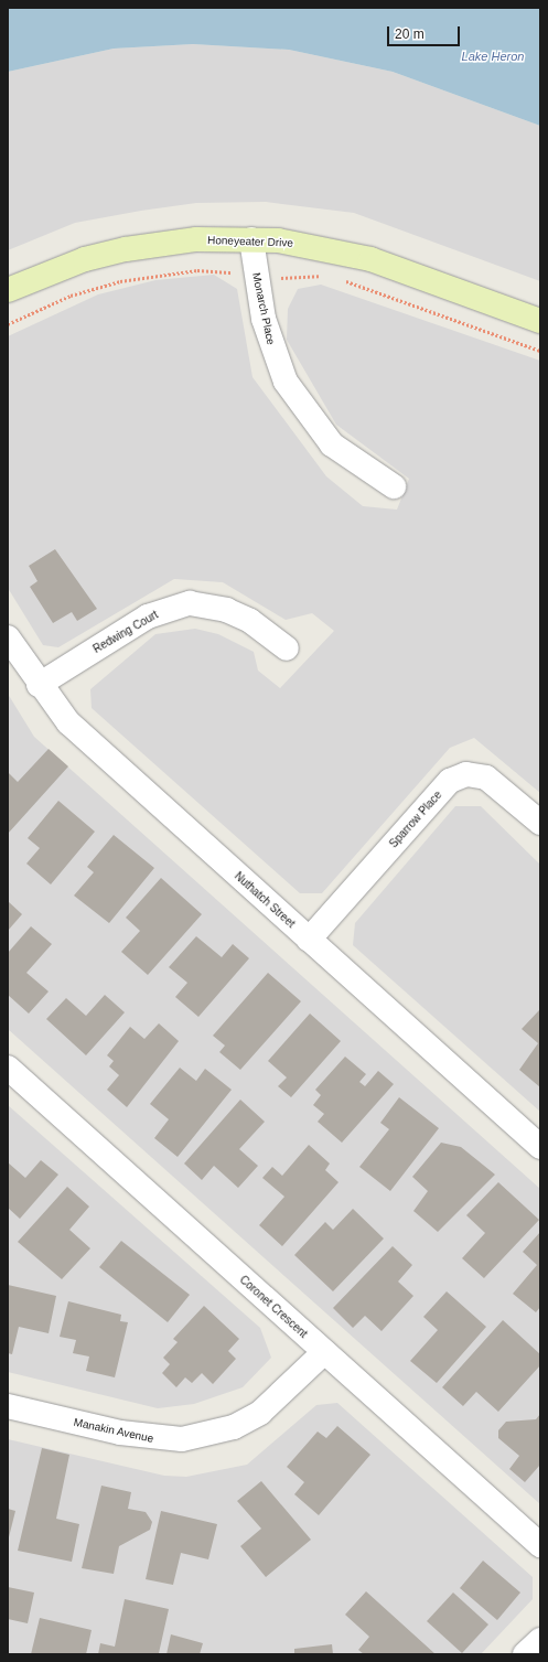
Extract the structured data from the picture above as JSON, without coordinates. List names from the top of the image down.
{
  "streets": {
    "street": [
      "Honeyeater Drive",
      "Monarch Place",
      "Redwing Court",
      "Sparrow Place",
      "Nuthatch Street",
      "Coronet Crescent",
      "Manakin Avenue"
    ]
  },
  "crossings": [
    ["Honeyeater Drive", "Monarch Place"],
    ["Redwing Court", "Nuthatch Street"],
    ["Sparrow Place", "Nuthatch Street"],
    ["Coronet Crescent", "Manakin Avenue"]
  ],
  "water": ["Lake Heron"],
  "scale_bar": "20 m"
}
